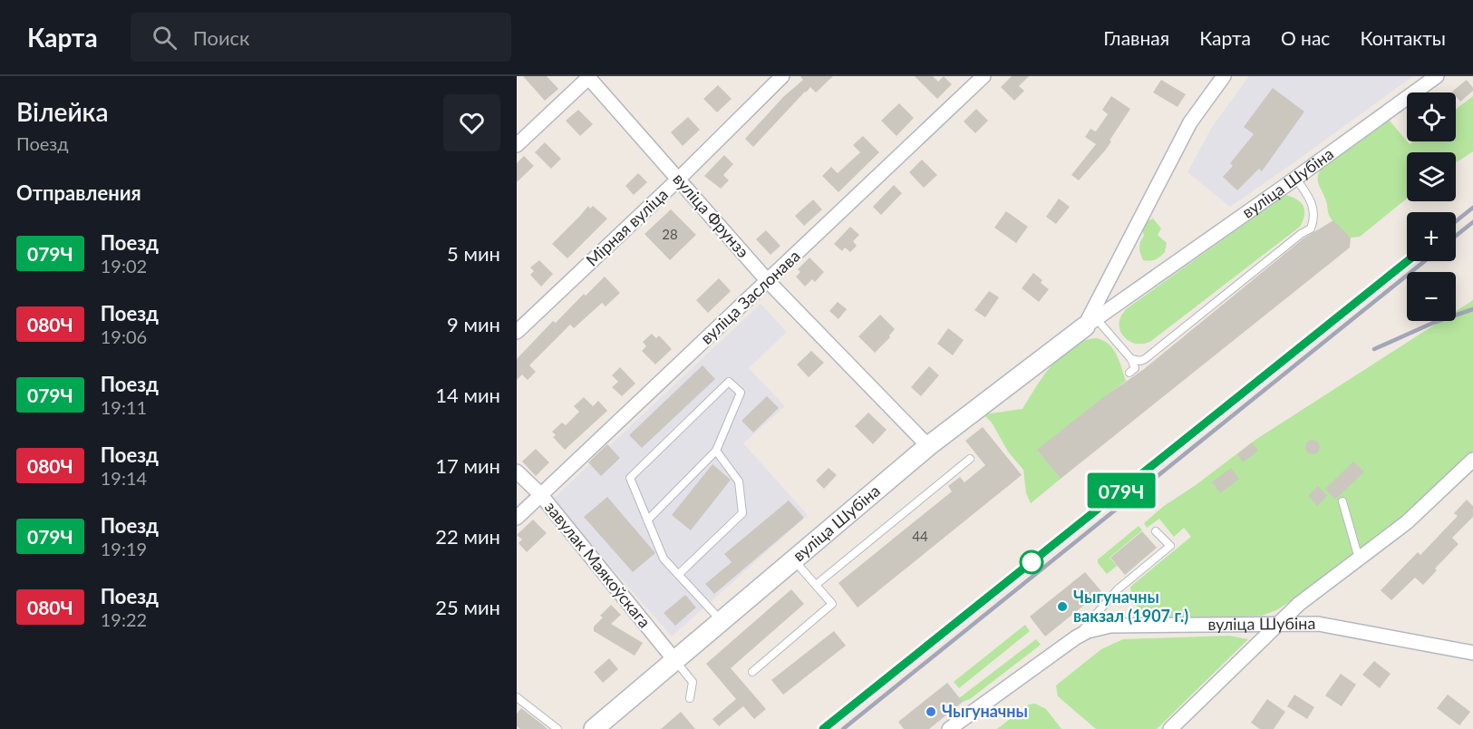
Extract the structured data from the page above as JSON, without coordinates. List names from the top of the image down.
{
  "streets": {
    "street": [
      "вуліца Шубіна",
      "вуліца Фрунзэ",
      "Мірная вуліца",
      "вуліца Заслонава",
      "завулак Маякоўскага"
    ]
  },
  "crossings": [
    ["вуліца Шубіна", "вуліца Фрунзэ"],
    ["вуліца Шубіна", "завулак Маякоўскага"],
    ["вуліца Фрунзэ", "Мірная вуліца"],
    ["вуліца Фрунзэ", "вуліца Заслонава"],
    ["вуліца Заслонава", "завулак Маякоўскага"]
  ],
  "places": ["Чыгуначны вакзал (1907 г.)", "Чыгуначны"],
  "house_numbers": ["28", "44"],
  "page": {
    "header": "Карта",
    "search": "Поиск",
    "nav": [
      "Главная",
      "Карта",
      "О нас",
      "Контакты"
    ],
    "heading": [
      ["Вілейка", "Поезд"],
      "Отправления"
    ],
    "on_map": "079Ч",
    "map_buttons": ["+", "−"],
    "list": [
      {
        "mark": "079Ч",
        "name": "Поезд",
        "note": "19:02",
        "value": "5 мин"
      },
      {
        "mark": "080Ч",
        "name": "Поезд",
        "note": "19:06",
        "value": "9 мин"
      },
      {
        "mark": "079Ч",
        "name": "Поезд",
        "note": "19:11",
        "value": "14 мин"
      },
      {
        "mark": "080Ч",
        "name": "Поезд",
        "note": "19:14",
        "value": "17 мин"
      },
      {
        "mark": "079Ч",
        "name": "Поезд",
        "note": "19:19",
        "value": "22 мин"
      },
      {
        "mark": "080Ч",
        "name": "Поезд",
        "note": "19:22",
        "value": "25 мин"
      }
    ]
  }
}
